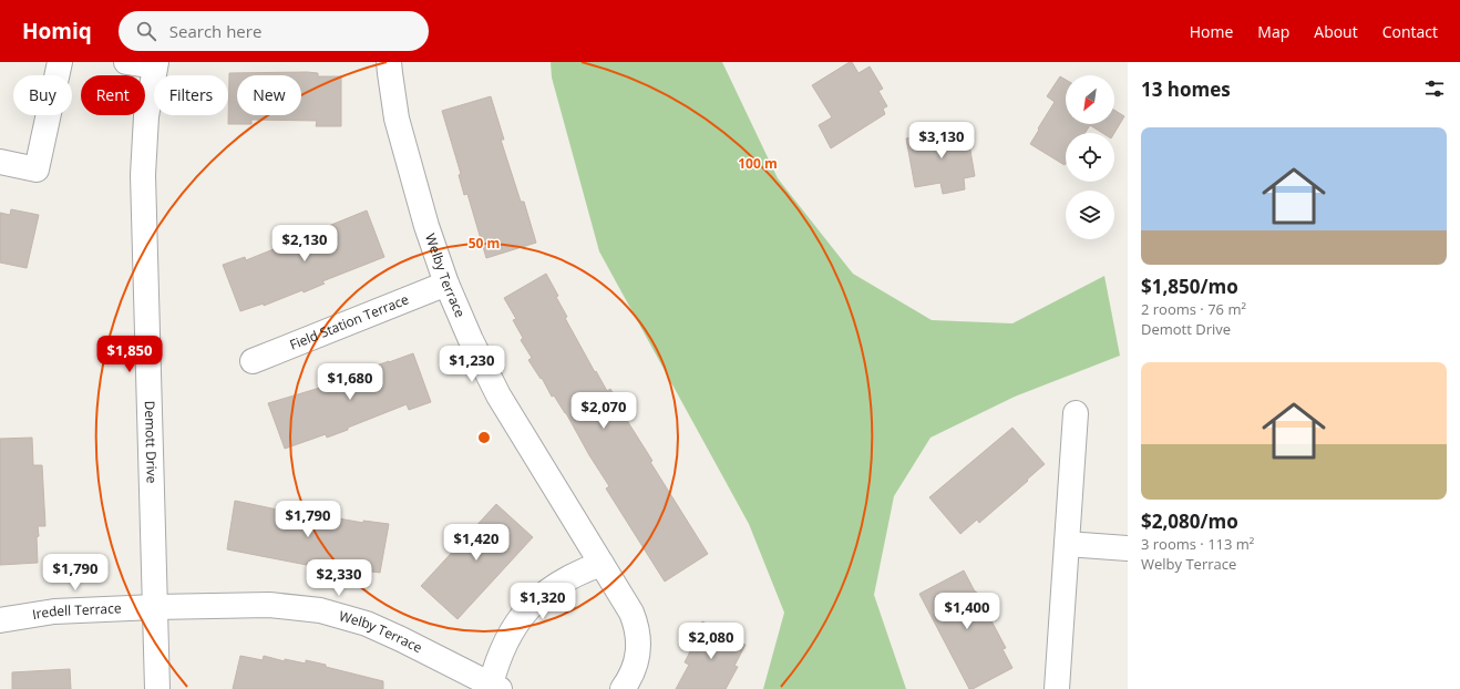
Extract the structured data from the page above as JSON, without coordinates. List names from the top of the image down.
{
  "streets": {
    "street": [
      "Welby Terrace",
      "Field Station Terrace",
      "Demott Drive",
      "Iredell Terrace"
    ]
  },
  "crossings": [
    ["Welby Terrace", "Field Station Terrace"],
    ["Welby Terrace", "Demott Drive"],
    ["Welby Terrace", "Iredell Terrace"],
    ["Demott Drive", "Iredell Terrace"]
  ],
  "north": "bottom left",
  "page": {
    "header": "Homiq",
    "search": "Search here",
    "nav": [
      "Home",
      "Map",
      "About",
      "Contact"
    ],
    "heading": "13 homes",
    "chip": [
      "Buy",
      "Rent",
      "Filters",
      "New"
    ],
    "list": [
      {
        "name": "$1,850/mo",
        "note": "2 rooms · 76 m² · Demott Drive"
      },
      {
        "name": "$2,080/mo",
        "note": "3 rooms · 113 m² · Welby Terrace"
      }
    ],
    "price": [
      "$3,130",
      "$2,130",
      "$1,850",
      "$1,230",
      "$1,680",
      "$2,070",
      "$1,790",
      "$1,420",
      "$1,790",
      "$2,330",
      "$1,320",
      "$1,400",
      "$2,080"
    ]
  },
  "rings": ["100 m", "50 m"]
}
